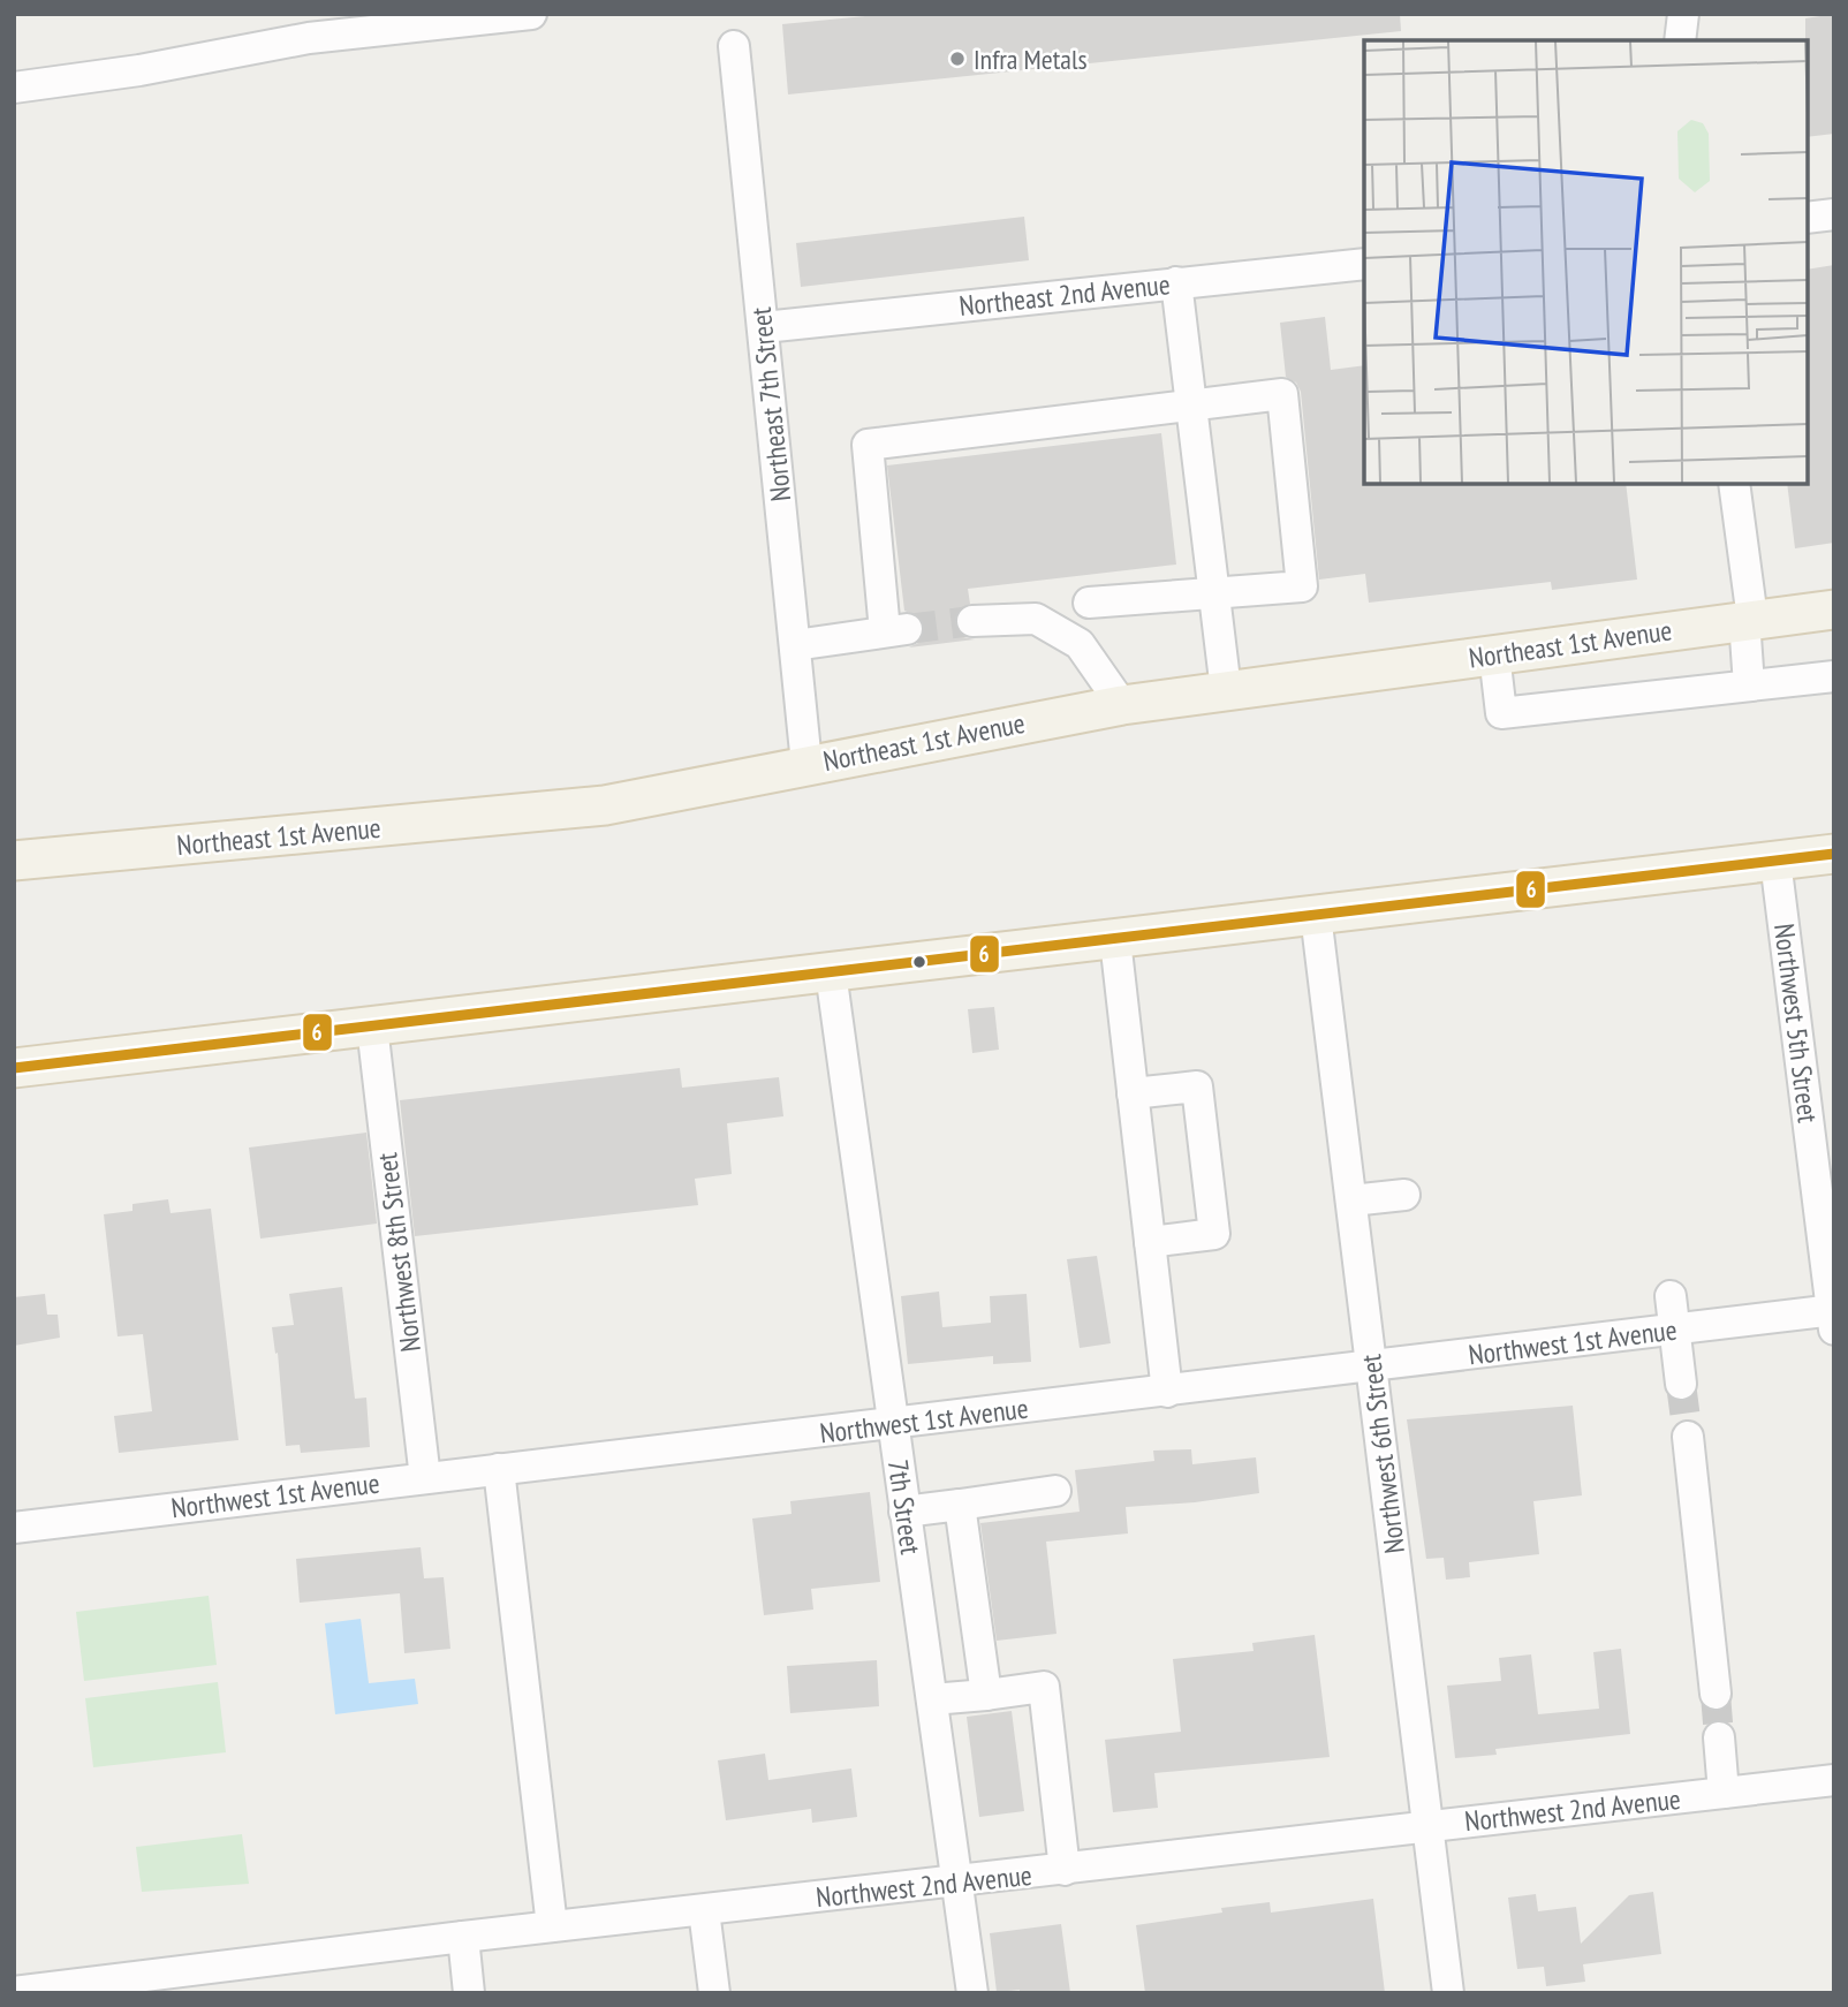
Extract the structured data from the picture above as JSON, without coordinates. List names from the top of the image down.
{
  "streets": {
    "main road": ["Northeast 1st Avenue"],
    "street": [
      "Northeast 2nd Avenue",
      "Northeast 7th Street",
      "Northwest 5th Street",
      "Northwest 8th Street",
      "Northwest 1st Avenue",
      "Northwest 6th Street",
      "7th Street",
      "Northwest 2nd Avenue"
    ]
  },
  "crossings": [
    ["Northeast 2nd Avenue", "Northeast 7th Street"],
    ["Northeast 7th Street", "Northeast 1st Avenue"],
    ["Northwest 5th Street", "Northwest 1st Avenue"],
    ["Northwest 8th Street", "Northwest 1st Avenue"],
    ["Northwest 1st Avenue", "Northwest 6th Street"],
    ["Northwest 1st Avenue", "7th Street"],
    ["Northwest 6th Street", "Northwest 2nd Avenue"],
    ["7th Street", "Northwest 2nd Avenue"]
  ],
  "places": ["Infra Metals"],
  "lines": ["transit line 6"]
}
